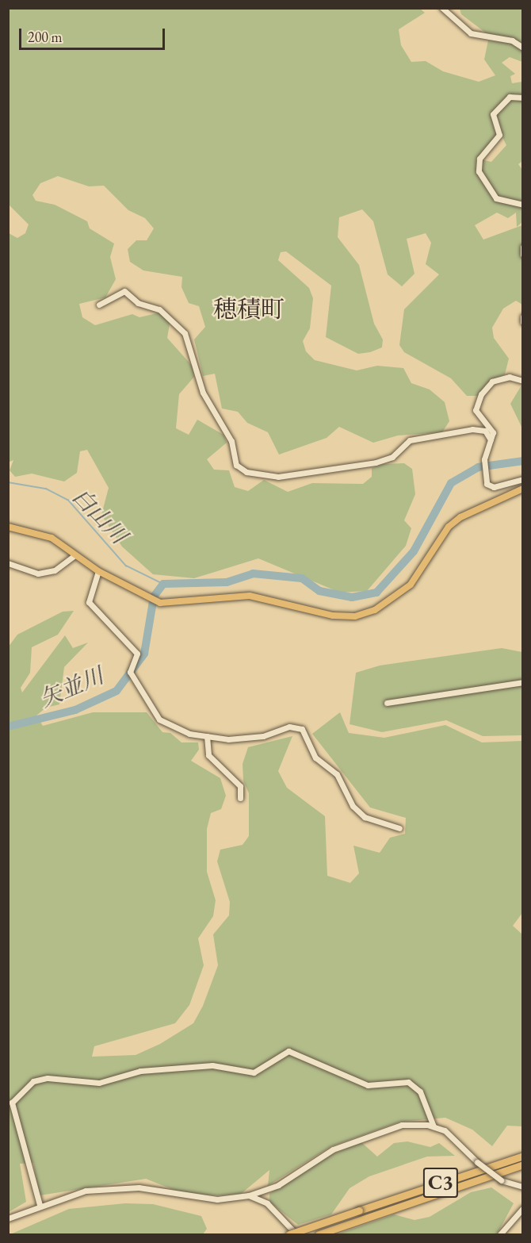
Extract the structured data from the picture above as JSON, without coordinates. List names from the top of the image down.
{
  "streets": {
    "highway": ["C3"]
  },
  "districts": ["穂積町"],
  "water": ["白山川", "矢並川"],
  "scale_bar": "200 m"
}
